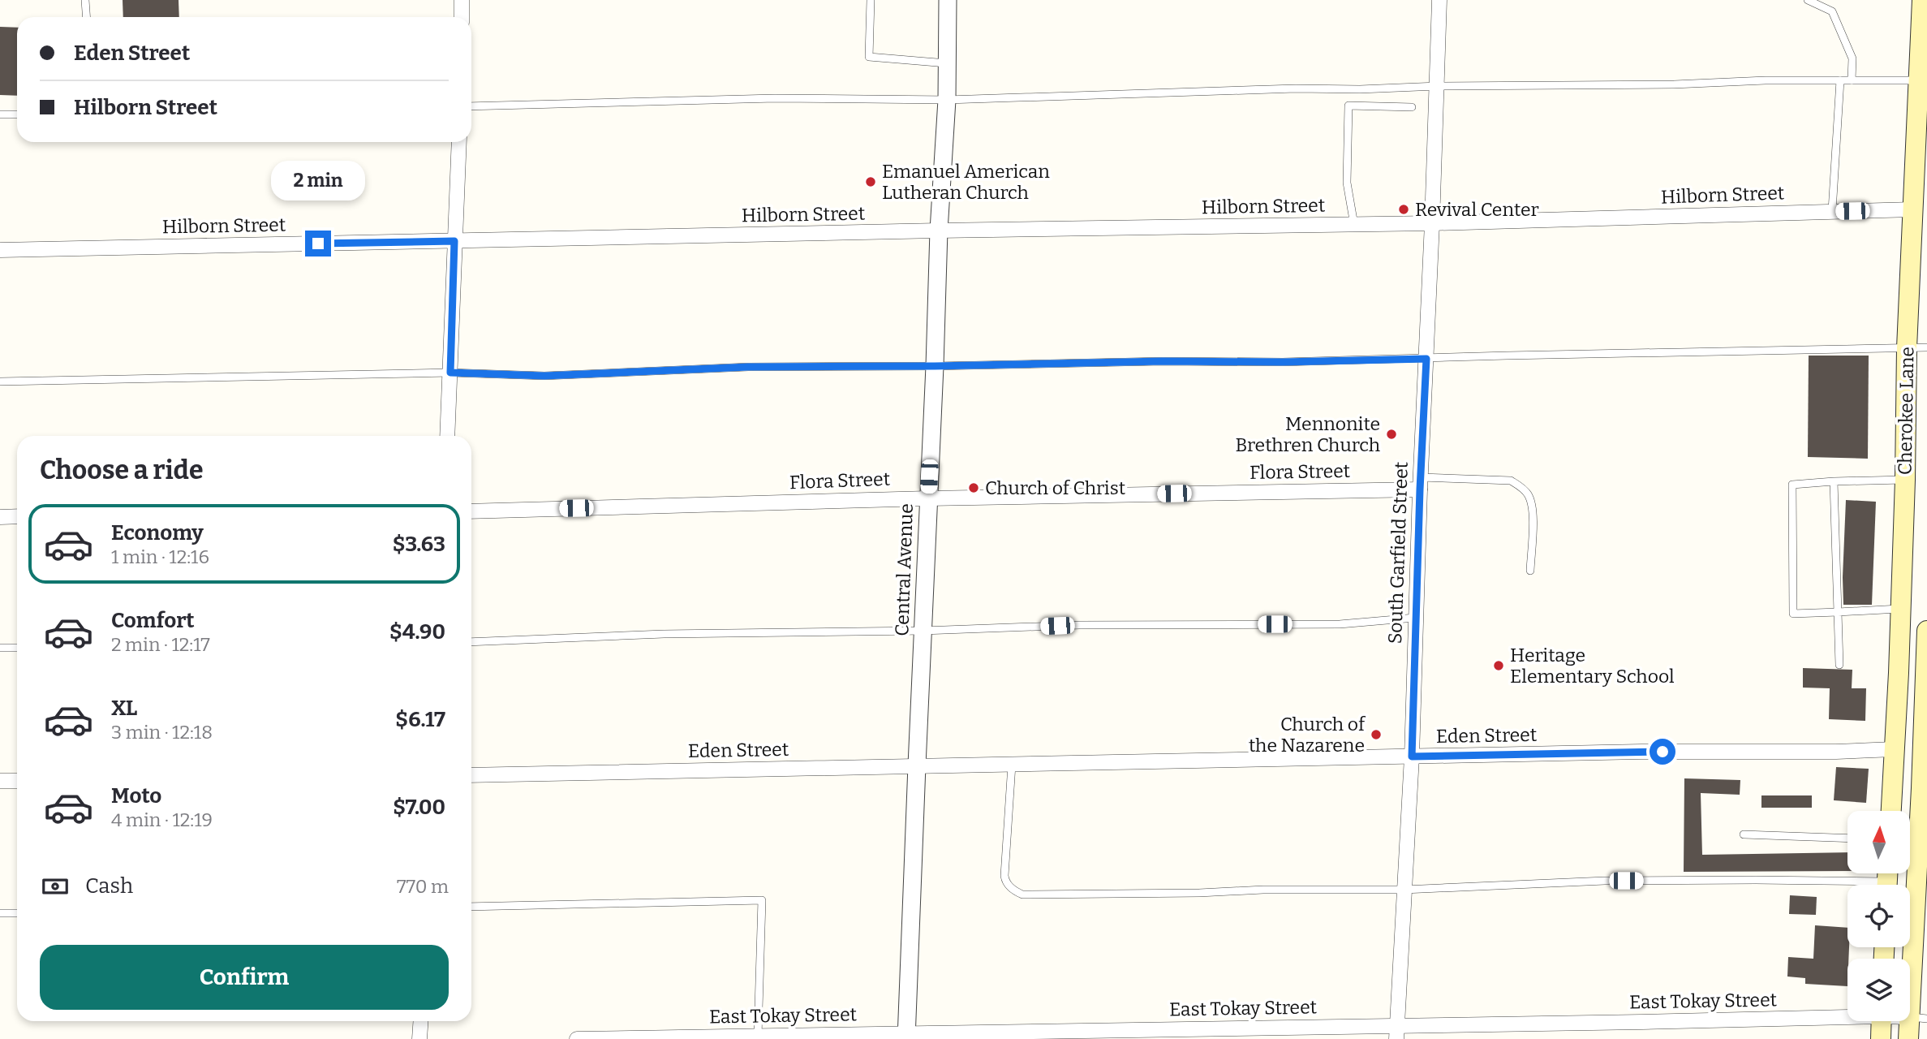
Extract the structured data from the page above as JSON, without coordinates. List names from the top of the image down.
{
  "streets": {
    "main road": ["Cherokee Lane"],
    "street": [
      "Hilborn Street",
      "Flora Street",
      "South Garfield Street",
      "Central Avenue",
      "Eden Street",
      "East Tokay Street"
    ]
  },
  "crossings": [
    ["Hilborn Street", "Cherokee Lane"],
    ["Hilborn Street", "South Garfield Street"],
    ["Hilborn Street", "Central Avenue"],
    ["Cherokee Lane", "Eden Street"],
    ["Flora Street", "South Garfield Street"],
    ["Flora Street", "Central Avenue"],
    ["South Garfield Street", "Eden Street"],
    ["South Garfield Street", "East Tokay Street"],
    ["Central Avenue", "Eden Street"],
    ["Central Avenue", "East Tokay Street"]
  ],
  "places": [
    "Emanuel American Lutheran Church",
    "Revival Center",
    "Mennonite Brethren Church",
    "Church of Christ",
    "Heritage Elementary School",
    "Church of the Nazarene"
  ],
  "north": "top",
  "page": {
    "banner": ["Eden Street", "Hilborn Street"],
    "bubble": "2 min",
    "heading": "Choose a ride",
    "list": [
      {
        "name": "Economy",
        "note": "1 min · 12:16",
        "value": "$3.63"
      },
      {
        "name": "Comfort",
        "note": "2 min · 12:17",
        "value": "$4.90"
      },
      {
        "name": "XL",
        "note": "3 min · 12:18",
        "value": "$6.17"
      },
      {
        "name": "Moto",
        "note": "4 min · 12:19",
        "value": "$7.00"
      }
    ],
    "pay": ["Cash", "770 m"],
    "buttons": "Confirm"
  }
}
